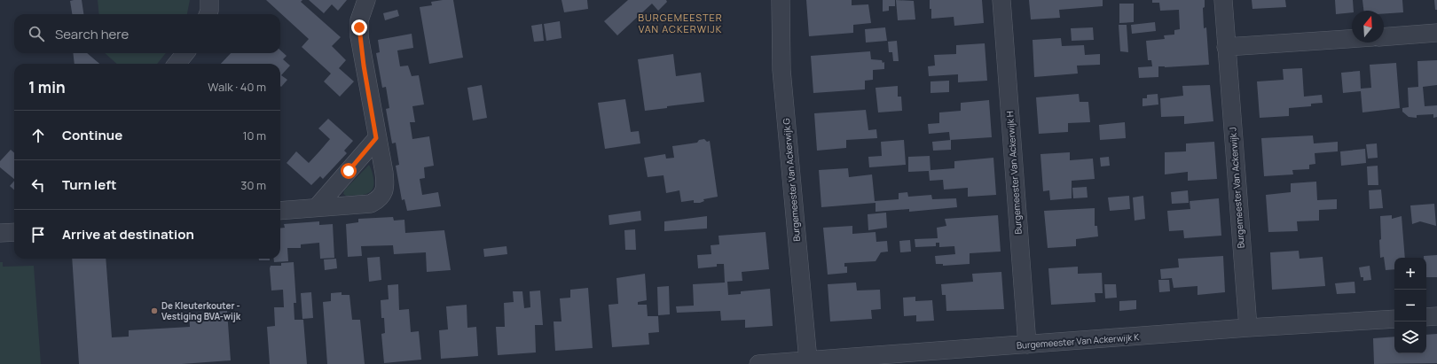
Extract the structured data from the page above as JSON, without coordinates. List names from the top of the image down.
{
  "streets": {
    "street": [
      "Burgemeester Van Ackerwijk H",
      "Burgemeester Van Ackerwijk G",
      "Burgemeester Van Ackerwijk J",
      "Burgemeester Van Ackerwijk K"
    ]
  },
  "crossings": [
    ["Burgemeester Van Ackerwijk H", "Burgemeester Van Ackerwijk K"],
    ["Burgemeester Van Ackerwijk G", "Burgemeester Van Ackerwijk K"],
    ["Burgemeester Van Ackerwijk J", "Burgemeester Van Ackerwijk K"]
  ],
  "districts": ["BURGEMEESTER VAN ACKERWIJK"],
  "places": ["De Kleuterkouter - Vestiging BVA-wijk"],
  "north": "top",
  "page": {
    "search": "Search here",
    "heading": ["1 min", "Walk · 40 m"],
    "list": [
      ["Continue", "10 m"],
      ["Turn left", "30 m"],
      "Arrive at destination"
    ],
    "map_buttons": ["+", "−"]
  }
}
